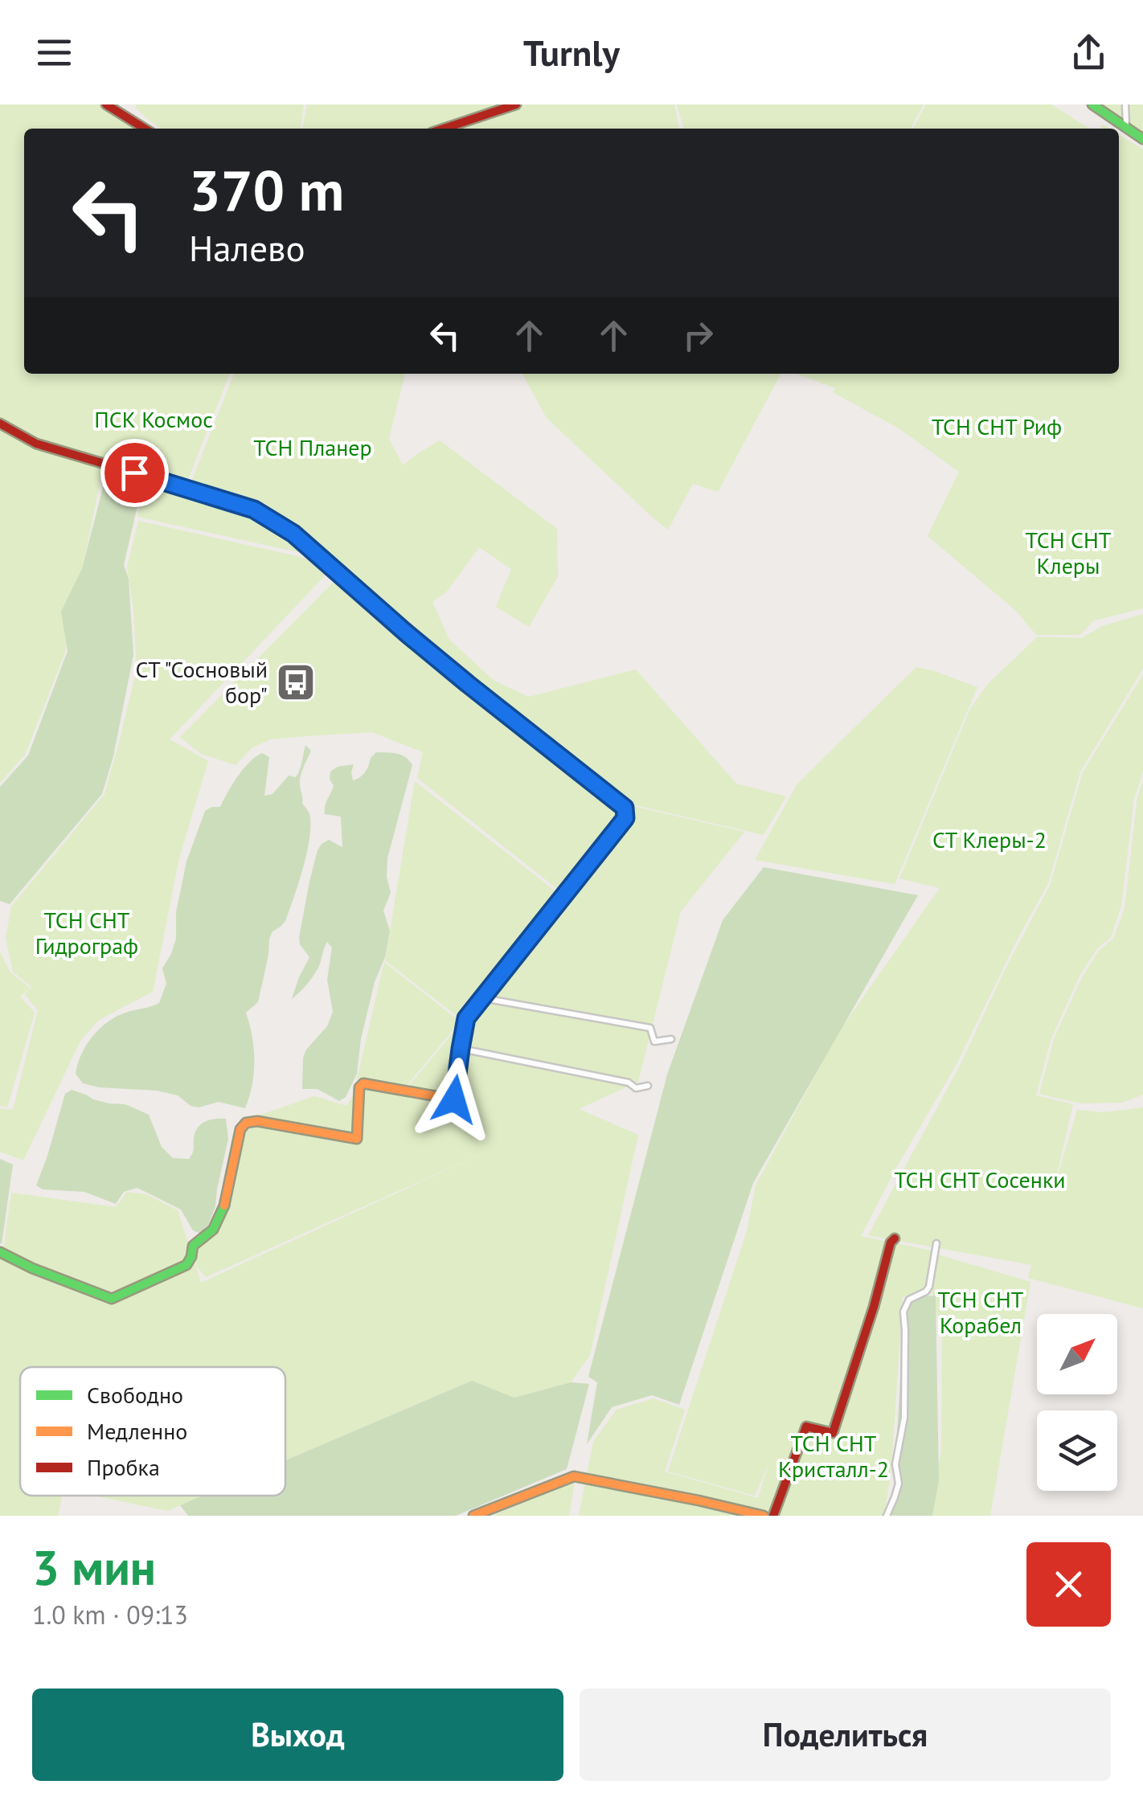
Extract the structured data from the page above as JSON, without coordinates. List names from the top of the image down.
{
  "parks": [
    "ПСК Космос",
    "ТСН СНТ Риф",
    "ТСН Планер",
    "ТСН СНТ Клеры",
    "СТ Клеры-2",
    "ТСН СНТ Гидрограф",
    "ТСН СНТ Сосенки",
    "ТСН СНТ Корабел",
    "ТСН СНТ Кристалл-2"
  ],
  "places": {
    "bus stop": ["СТ \"Сосновый бор\""]
  },
  "legend": ["Свободно", "Медленно", "Пробка"],
  "north": "top right",
  "page": {
    "header": "Turnly",
    "turn": ["370 m", "Налево"],
    "heading": ["3 мин", "1.0 km · 09:13"],
    "buttons": ["Выход", "Поделиться"]
  }
}
